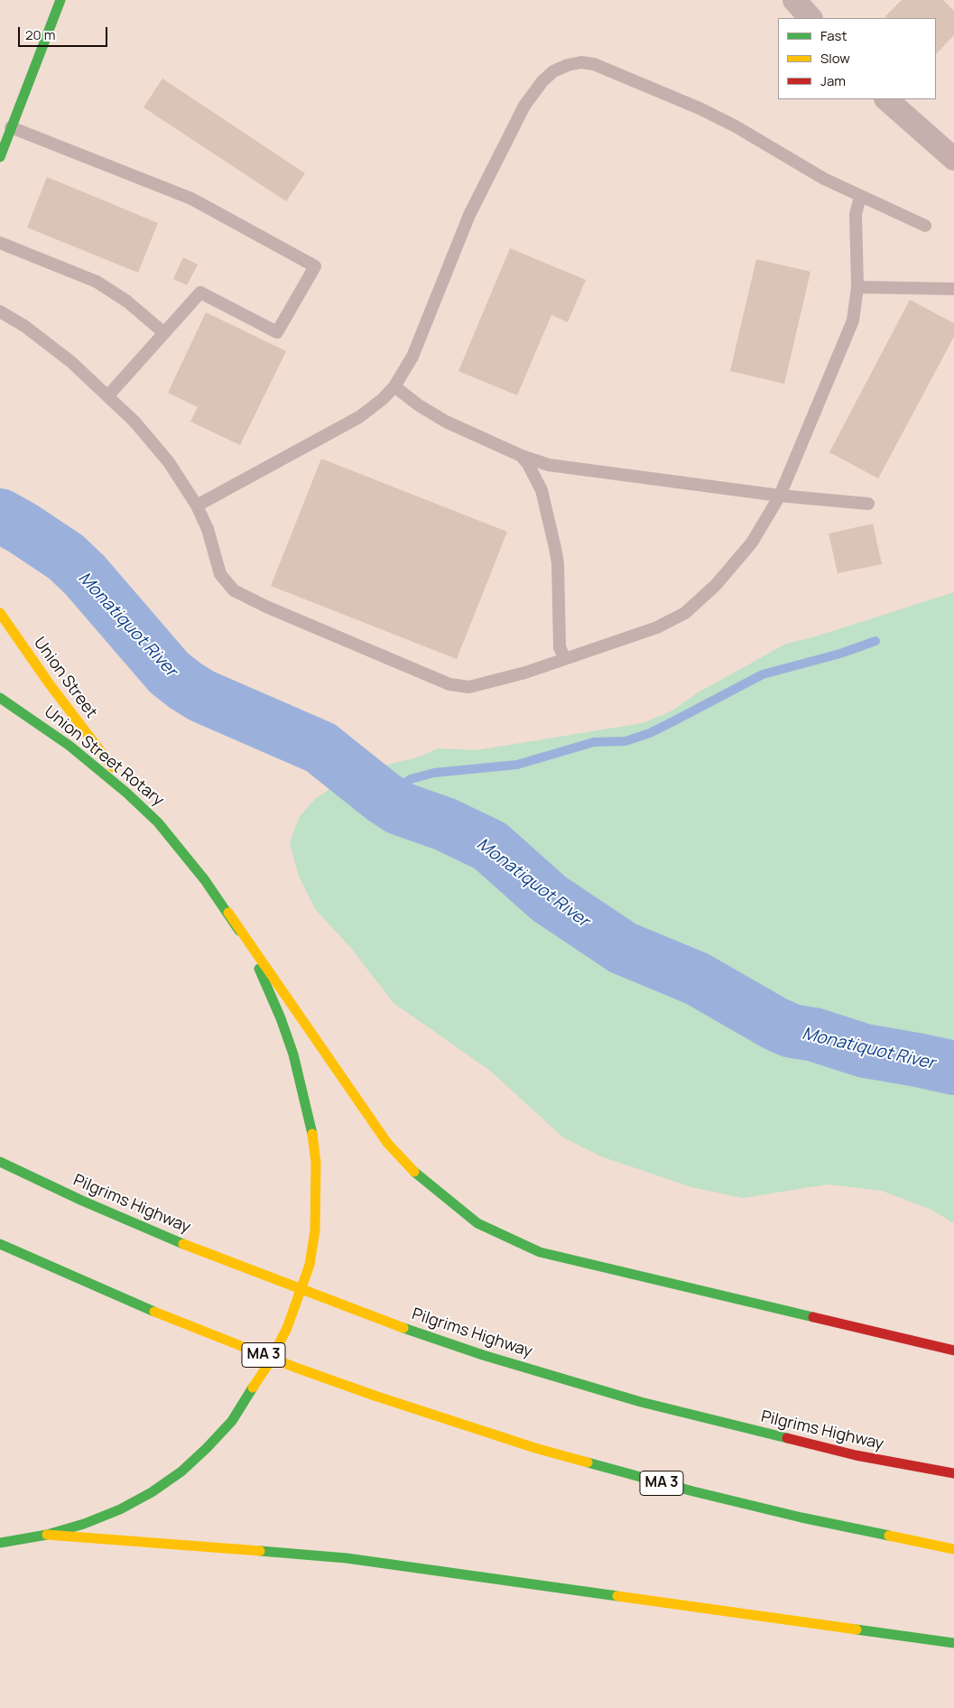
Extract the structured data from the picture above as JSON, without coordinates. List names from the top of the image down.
{
  "streets": {
    "main road": [
      "Union Street",
      "Union Street Rotary",
      "Pilgrims Highway",
      "MA 3"
    ]
  },
  "crossings": [
    ["Union Street", "Union Street Rotary"]
  ],
  "water": ["Monatiquot River"],
  "legend": ["Fast", "Slow", "Jam"],
  "scale_bar": "20 m"
}
